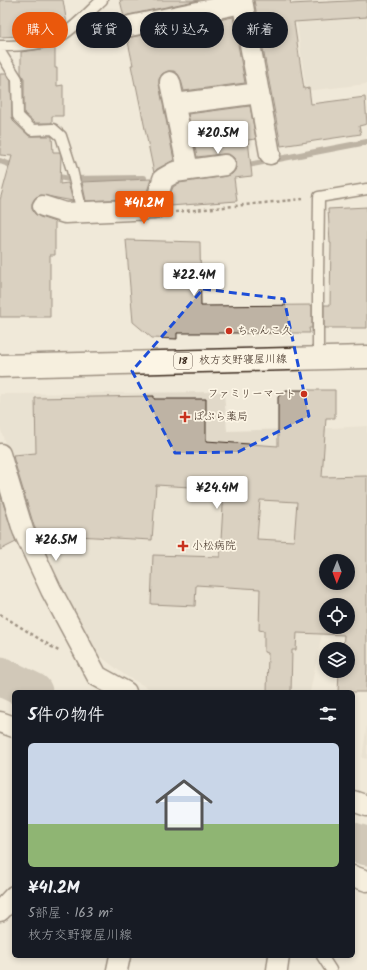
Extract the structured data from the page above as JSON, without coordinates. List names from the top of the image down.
{
  "streets": {
    "main road": ["枚方交野寝屋川線", "18"]
  },
  "places": {
    "other": ["ちゃんこ久", "ファミリーマート"],
    "health": ["ぽぷら薬局", "小松病院"]
  },
  "north": "bottom",
  "page": {
    "chip": [
      "購入",
      "賃貸",
      "絞り込み",
      "新着"
    ],
    "price": [
      "¥20.5M",
      "¥41.2M",
      "¥22.4M",
      "¥24.4M",
      "¥26.5M"
    ],
    "heading": "5件の物件",
    "list": [
      {
        "name": "¥41.2M",
        "note": "5部屋 · 163 m² · 枚方交野寝屋川線"
      }
    ]
  }
}
